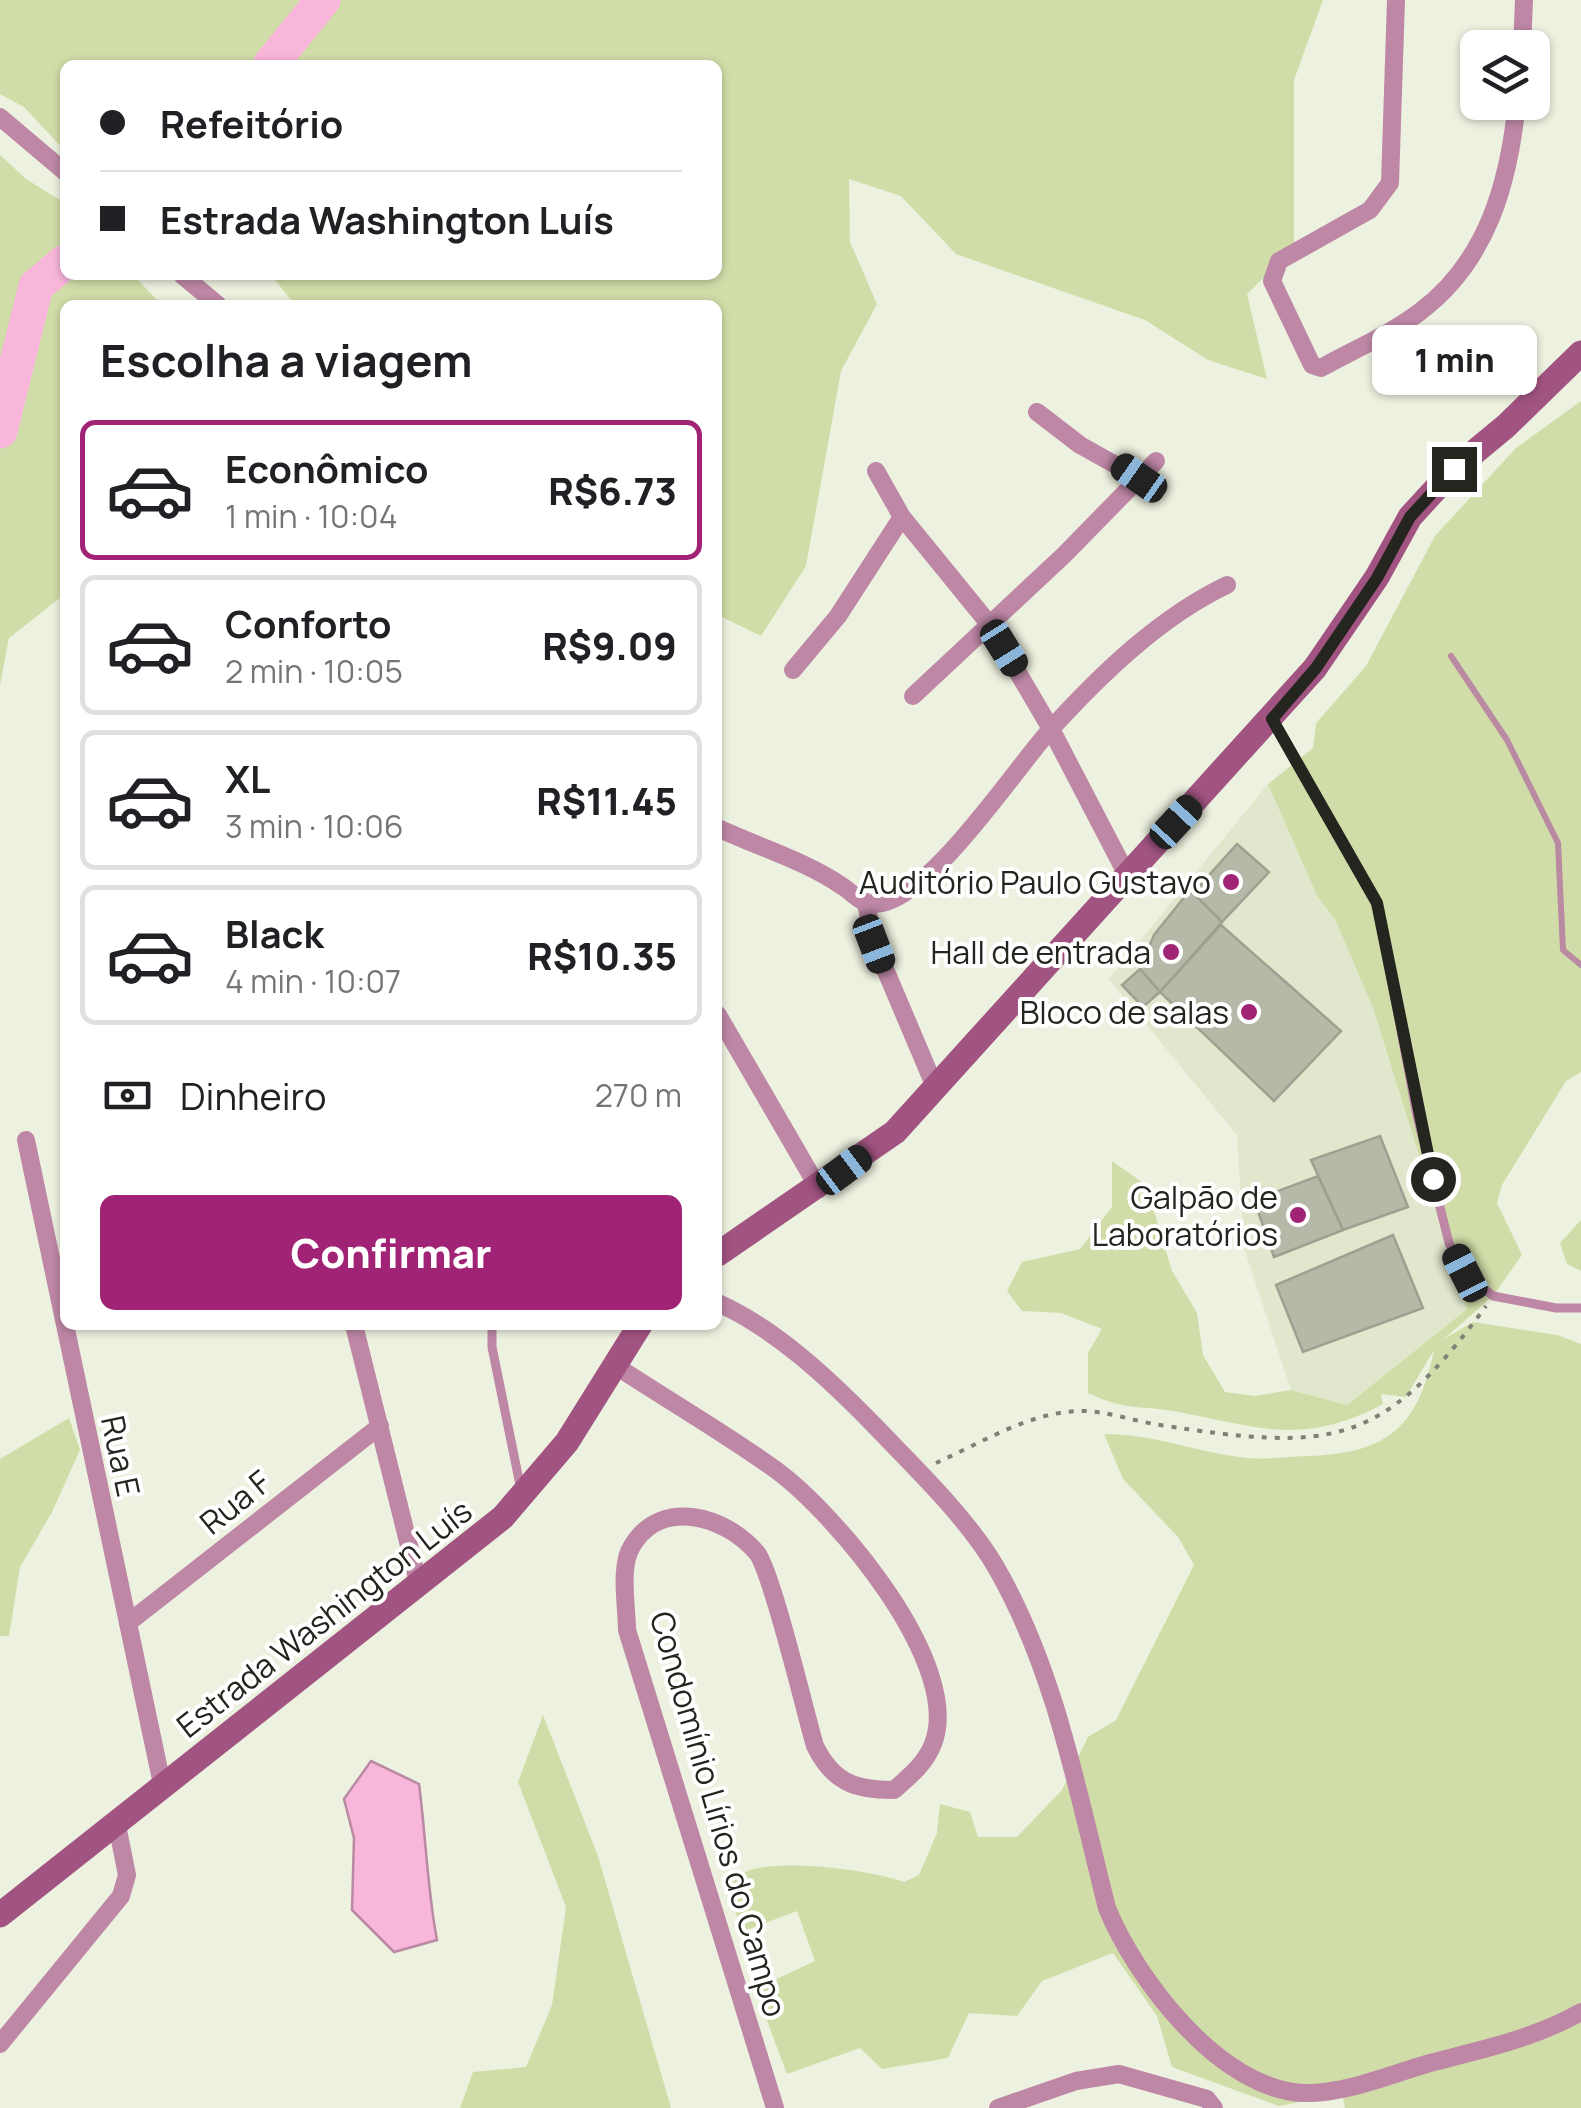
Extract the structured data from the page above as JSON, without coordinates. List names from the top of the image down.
{
  "streets": {
    "street": [
      "Rua E",
      "Rua F",
      "Estrada Washington Luís",
      "Condomínio Lírios do Campo"
    ]
  },
  "crossings": [
    ["Rua E", "Rua F"],
    ["Rua E", "Estrada Washington Luís"],
    ["Estrada Washington Luís", "Condomínio Lírios do Campo"]
  ],
  "places": [
    "Auditório Paulo Gustavo",
    "Hall de entrada",
    "Bloco de salas",
    "Galpão de Laboratórios"
  ],
  "page": {
    "banner": ["Refeitório", "Estrada Washington Luís"],
    "heading": "Escolha a viagem",
    "bubble": "1 min",
    "list": [
      {
        "name": "Econômico",
        "note": "1 min · 10:04",
        "value": "R$6.73"
      },
      {
        "name": "Conforto",
        "note": "2 min · 10:05",
        "value": "R$9.09"
      },
      {
        "name": "XL",
        "note": "3 min · 10:06",
        "value": "R$11.45"
      },
      {
        "name": "Black",
        "note": "4 min · 10:07",
        "value": "R$10.35"
      }
    ],
    "pay": ["Dinheiro", "270 m"],
    "buttons": "Confirmar"
  }
}
